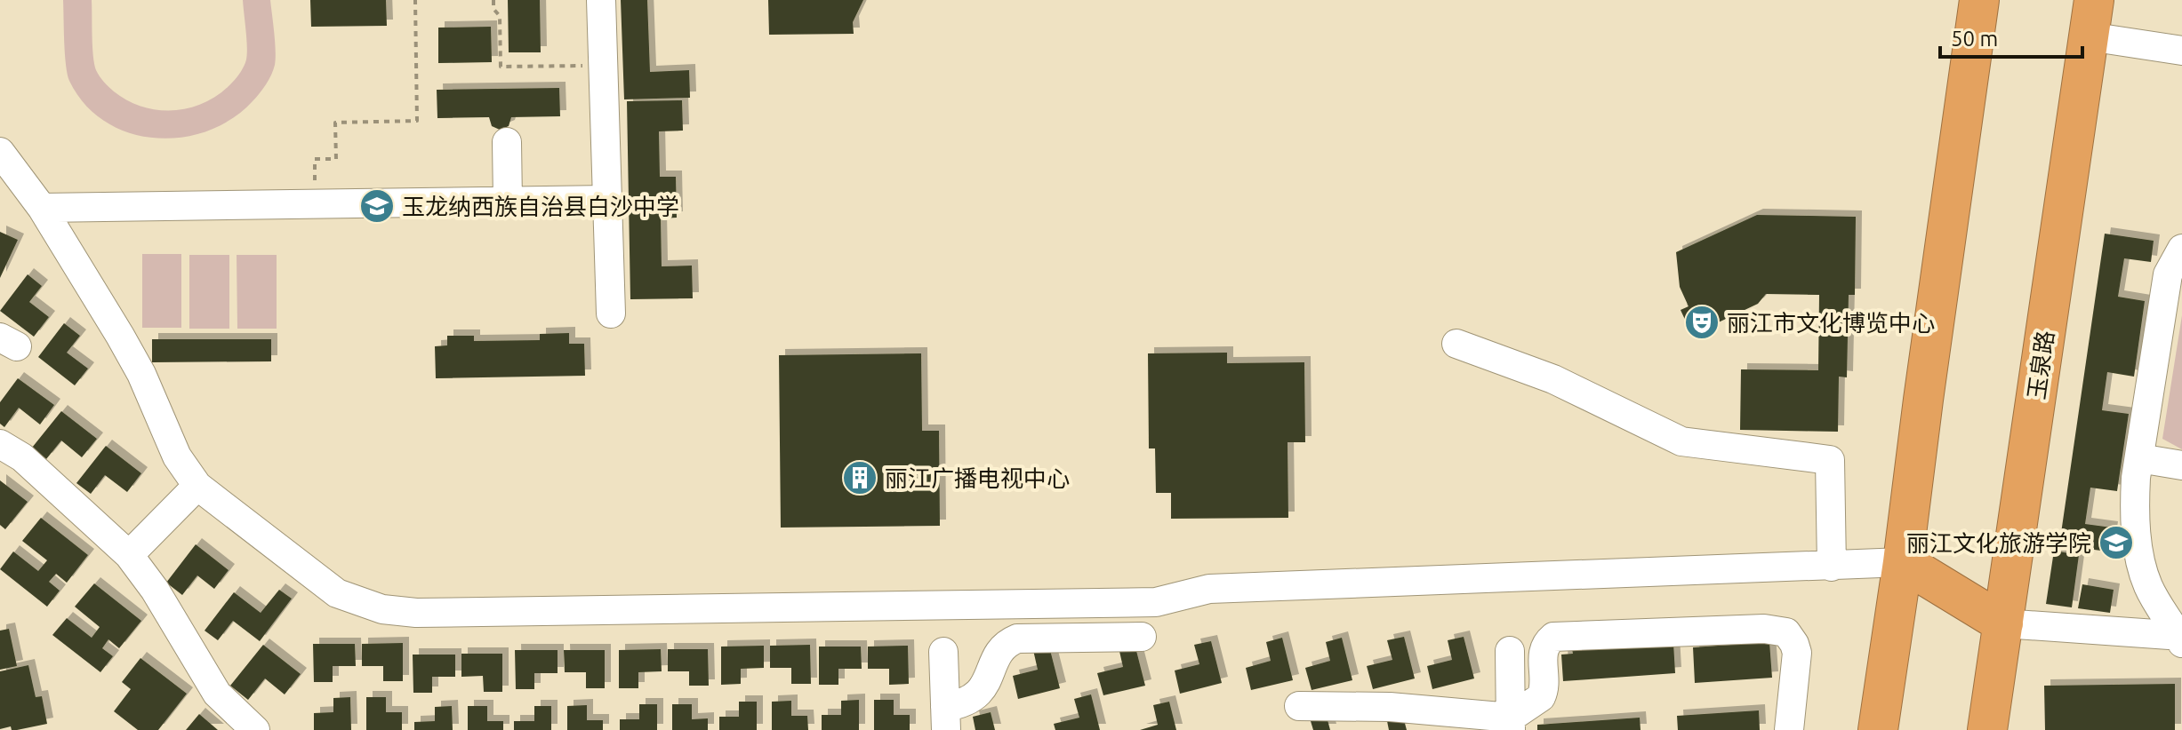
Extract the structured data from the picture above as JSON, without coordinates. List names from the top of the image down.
{
  "streets": {
    "highway": ["玉泉路"]
  },
  "places": {
    "school or university": ["玉龙纳西族自治县白沙中学", "丽江文化旅游学院"],
    "theatre": ["丽江市文化博览中心"],
    "building": ["丽江广播电视中心"]
  },
  "scale_bar": "50 m"
}
